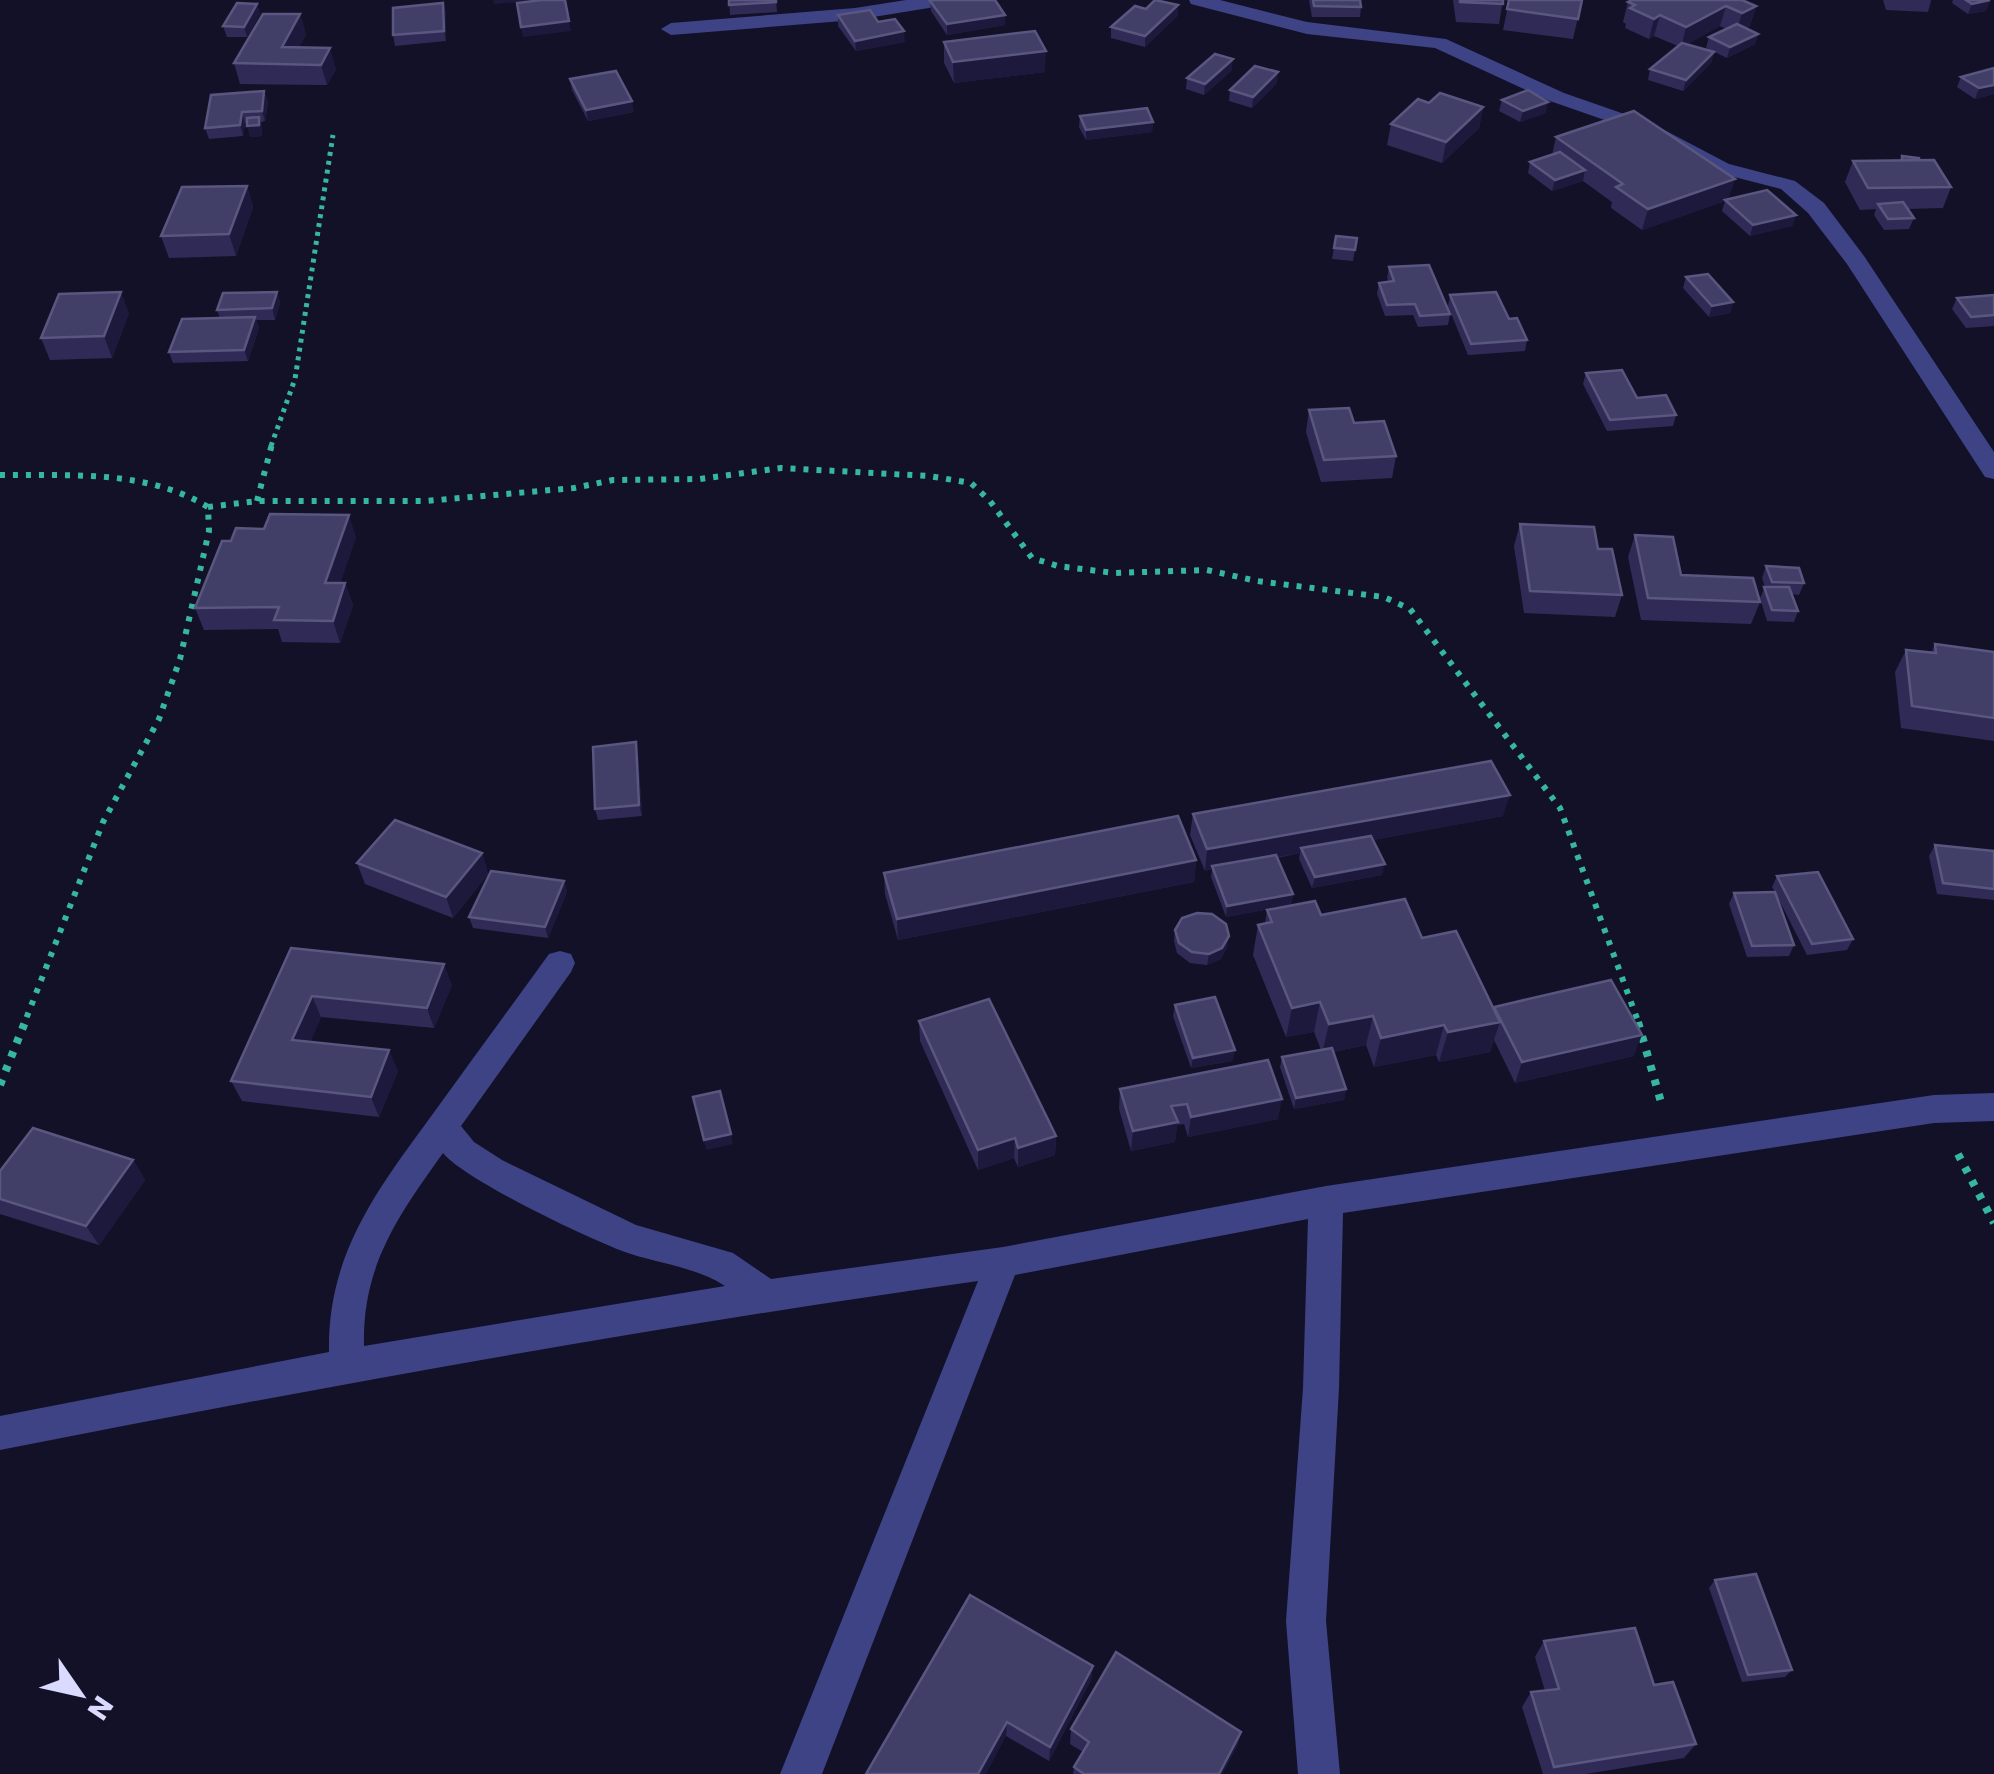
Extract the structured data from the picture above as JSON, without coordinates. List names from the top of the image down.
{
  "north": "bottom right"
}
